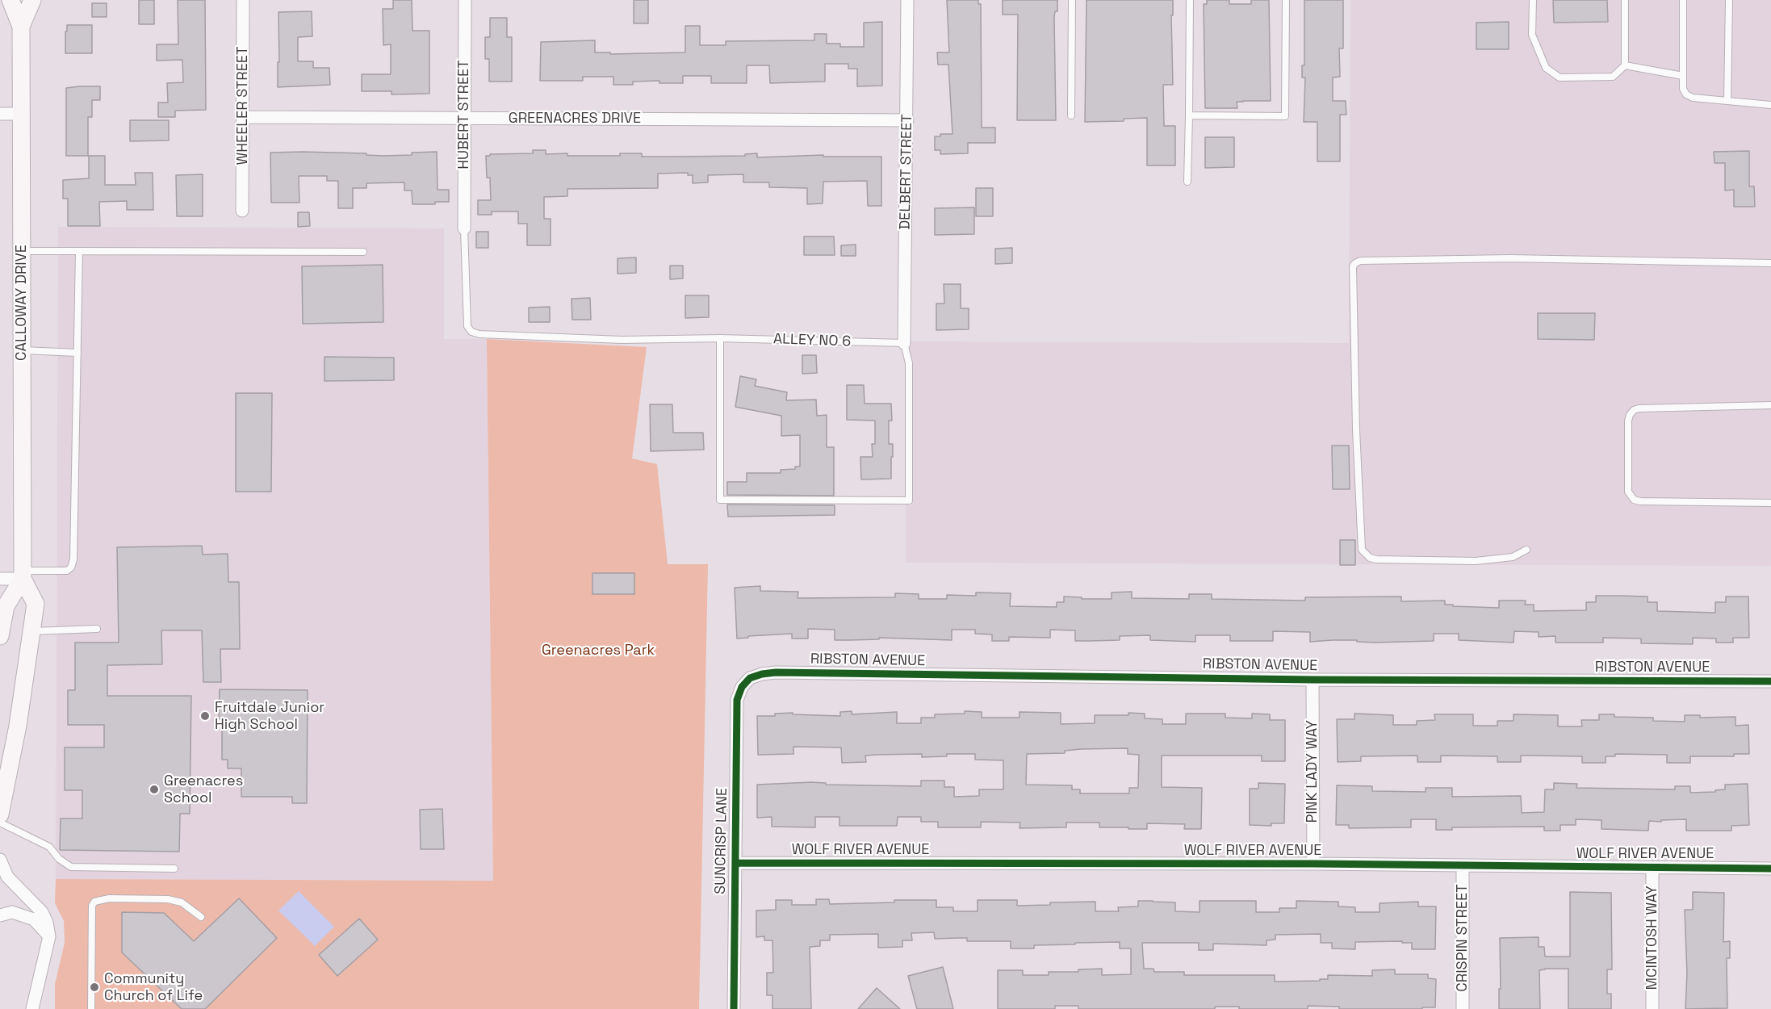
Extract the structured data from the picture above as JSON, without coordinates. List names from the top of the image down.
{
  "streets": {
    "main road": ["CALLOWAY DRIVE"],
    "street": [
      "WHEELER STREET",
      "HUBERT STREET",
      "GREENACRES DRIVE",
      "DELBERT STREET",
      "RIBSTON AVENUE",
      "PINK LADY WAY",
      "SUNCRISP LANE",
      "WOLF RIVER AVENUE",
      "CRISPIN STREET",
      "MCINTOSH WAY"
    ],
    "lane": ["ALLEY NO 6"]
  },
  "crossings": [
    ["WHEELER STREET", "GREENACRES DRIVE"],
    ["HUBERT STREET", "GREENACRES DRIVE"],
    ["HUBERT STREET", "ALLEY NO 6"],
    ["GREENACRES DRIVE", "DELBERT STREET"],
    ["DELBERT STREET", "ALLEY NO 6"],
    ["RIBSTON AVENUE", "PINK LADY WAY"],
    ["RIBSTON AVENUE", "SUNCRISP LANE"],
    ["PINK LADY WAY", "WOLF RIVER AVENUE"],
    ["SUNCRISP LANE", "WOLF RIVER AVENUE"],
    ["WOLF RIVER AVENUE", "CRISPIN STREET"],
    ["WOLF RIVER AVENUE", "MCINTOSH WAY"]
  ],
  "parks": ["Greenacres Park"],
  "places": ["Fruitdale Junior High School", "Greenacres School", "Community Church of Life"]
}
